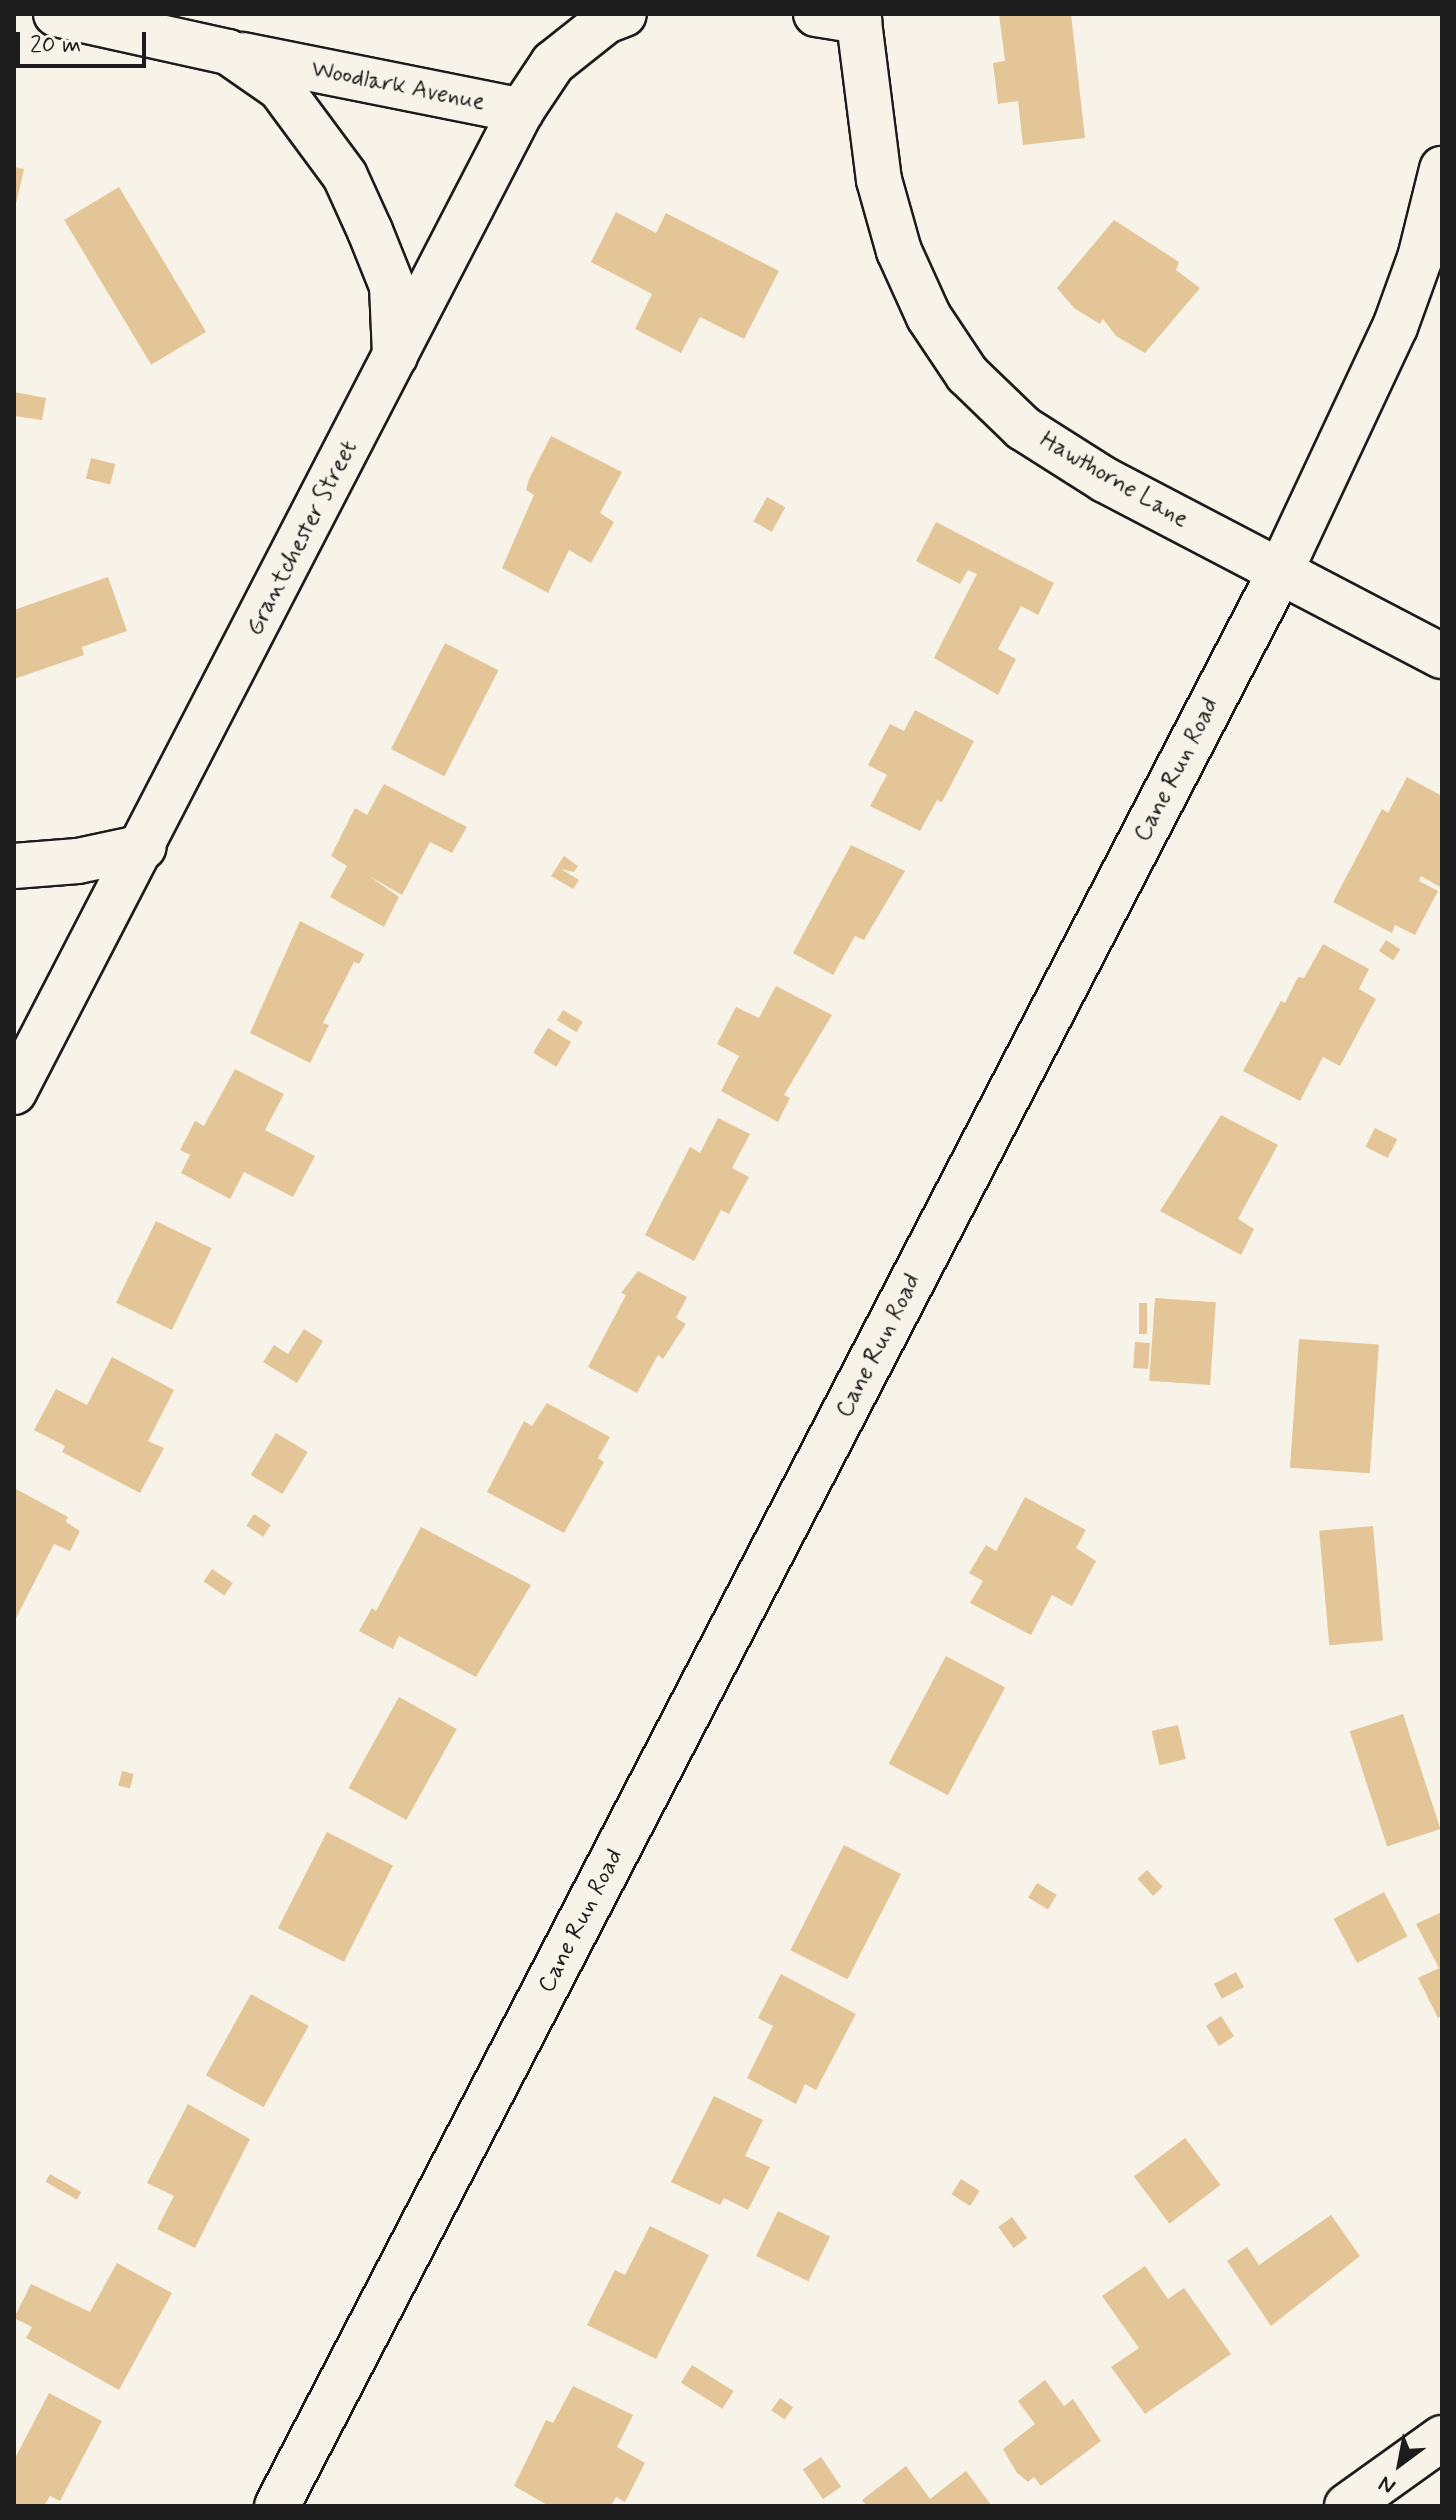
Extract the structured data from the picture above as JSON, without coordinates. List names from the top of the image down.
{
  "streets": {
    "street": [
      "Woodlark Avenue",
      "Hawthorne Lane",
      "Grantchester Street",
      "Cane Run Road"
    ]
  },
  "crossings": [
    ["Woodlark Avenue", "Grantchester Street"],
    ["Hawthorne Lane", "Cane Run Road"]
  ],
  "scale_bar": "20 m",
  "north": "bottom left"
}
